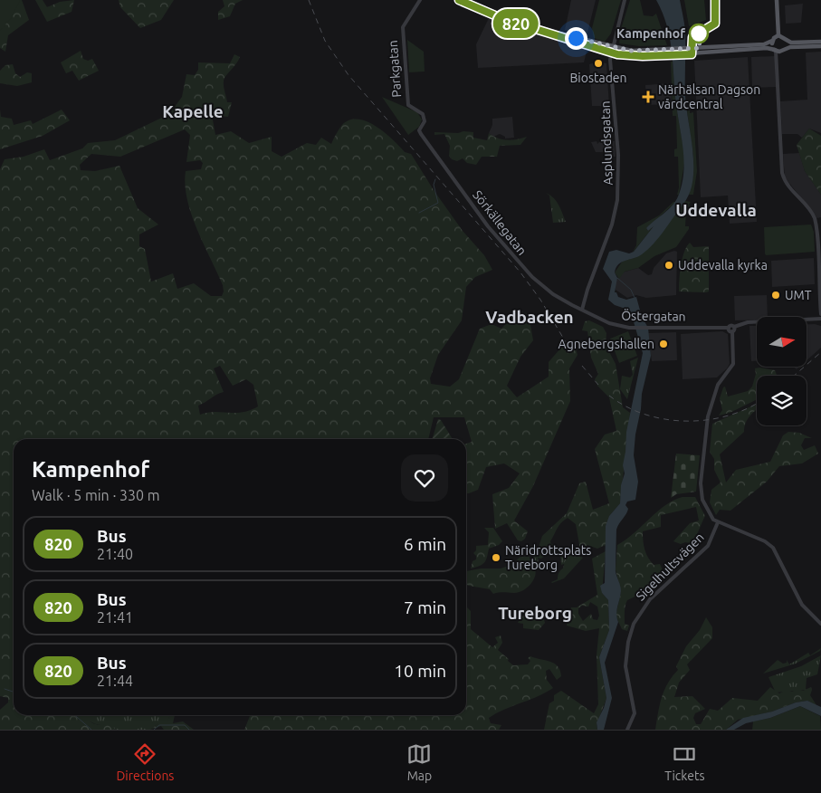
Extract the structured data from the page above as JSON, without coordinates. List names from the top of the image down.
{
  "streets": {
    "street": [
      "Parkgatan",
      "Asplundsgatan",
      "Sörkällegatan",
      "Östergatan",
      "Sigelhultsvägen"
    ]
  },
  "crossings": [
    ["Parkgatan", "Sörkällegatan"],
    ["Asplundsgatan", "Sörkällegatan"],
    ["Asplundsgatan", "Östergatan"],
    ["Sörkällegatan", "Östergatan"]
  ],
  "districts": [
    "Kapelle",
    "Uddevalla",
    "Vadbacken",
    "Tureborg"
  ],
  "places": {
    "other": [
      "Kampenhof",
      "Biostaden",
      "Uddevalla kyrka",
      "UMT",
      "Agnebergshallen",
      "Näridrottsplats Tureborg"
    ],
    "health": ["Närhälsan Dagson vårdcentral"]
  },
  "lines": ["bus line 820"],
  "north": "right",
  "page": {
    "on_map": "820",
    "heading": ["Kampenhof", "Walk · 5 min · 330 m"],
    "list": [
      {
        "mark": "820",
        "name": "Bus",
        "note": "21:40",
        "value": "6 min"
      },
      {
        "mark": "820",
        "name": "Bus",
        "note": "21:41",
        "value": "7 min"
      },
      {
        "mark": "820",
        "name": "Bus",
        "note": "21:44",
        "value": "10 min"
      }
    ],
    "tabs": ["Directions", "Map", "Tickets"]
  }
}
